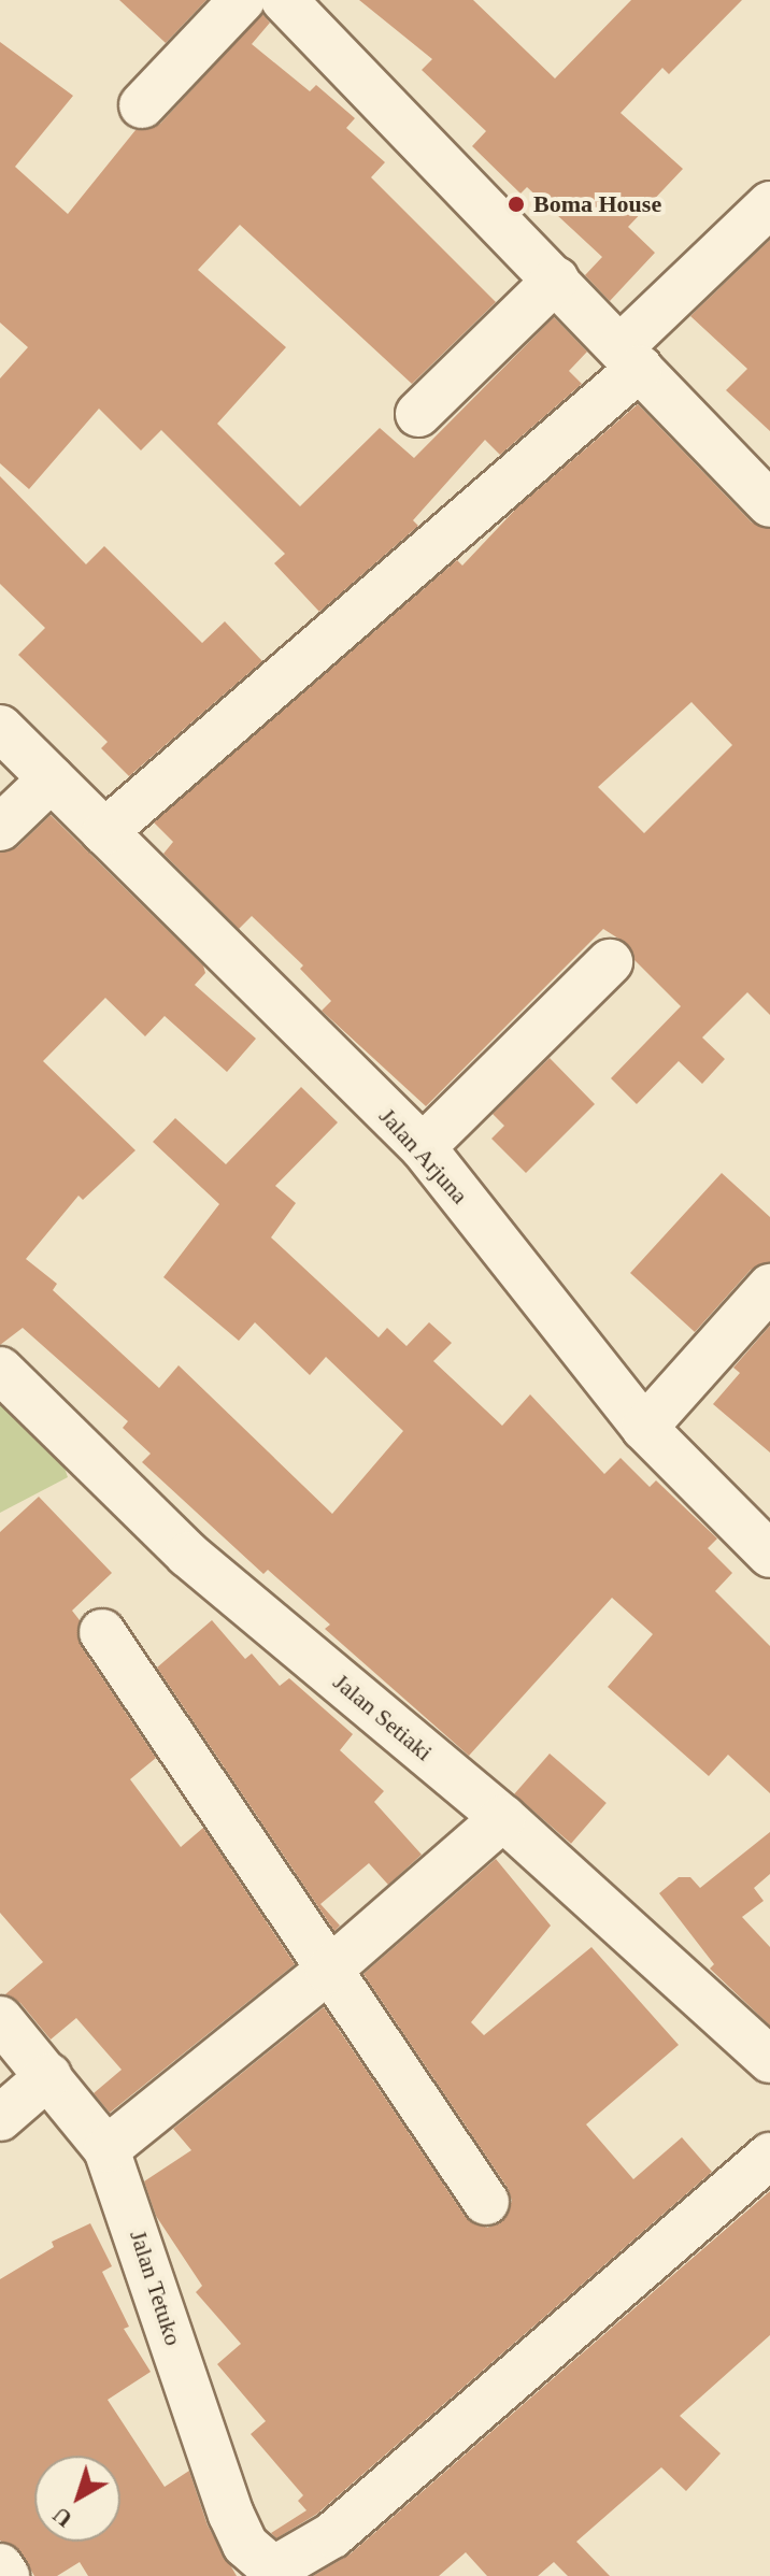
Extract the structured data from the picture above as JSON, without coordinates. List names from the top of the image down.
{
  "streets": {
    "street": ["Jalan Arjuna", "Jalan Setiaki", "Jalan Tetuko"]
  },
  "places": ["Boma House"],
  "north": "bottom left"
}
